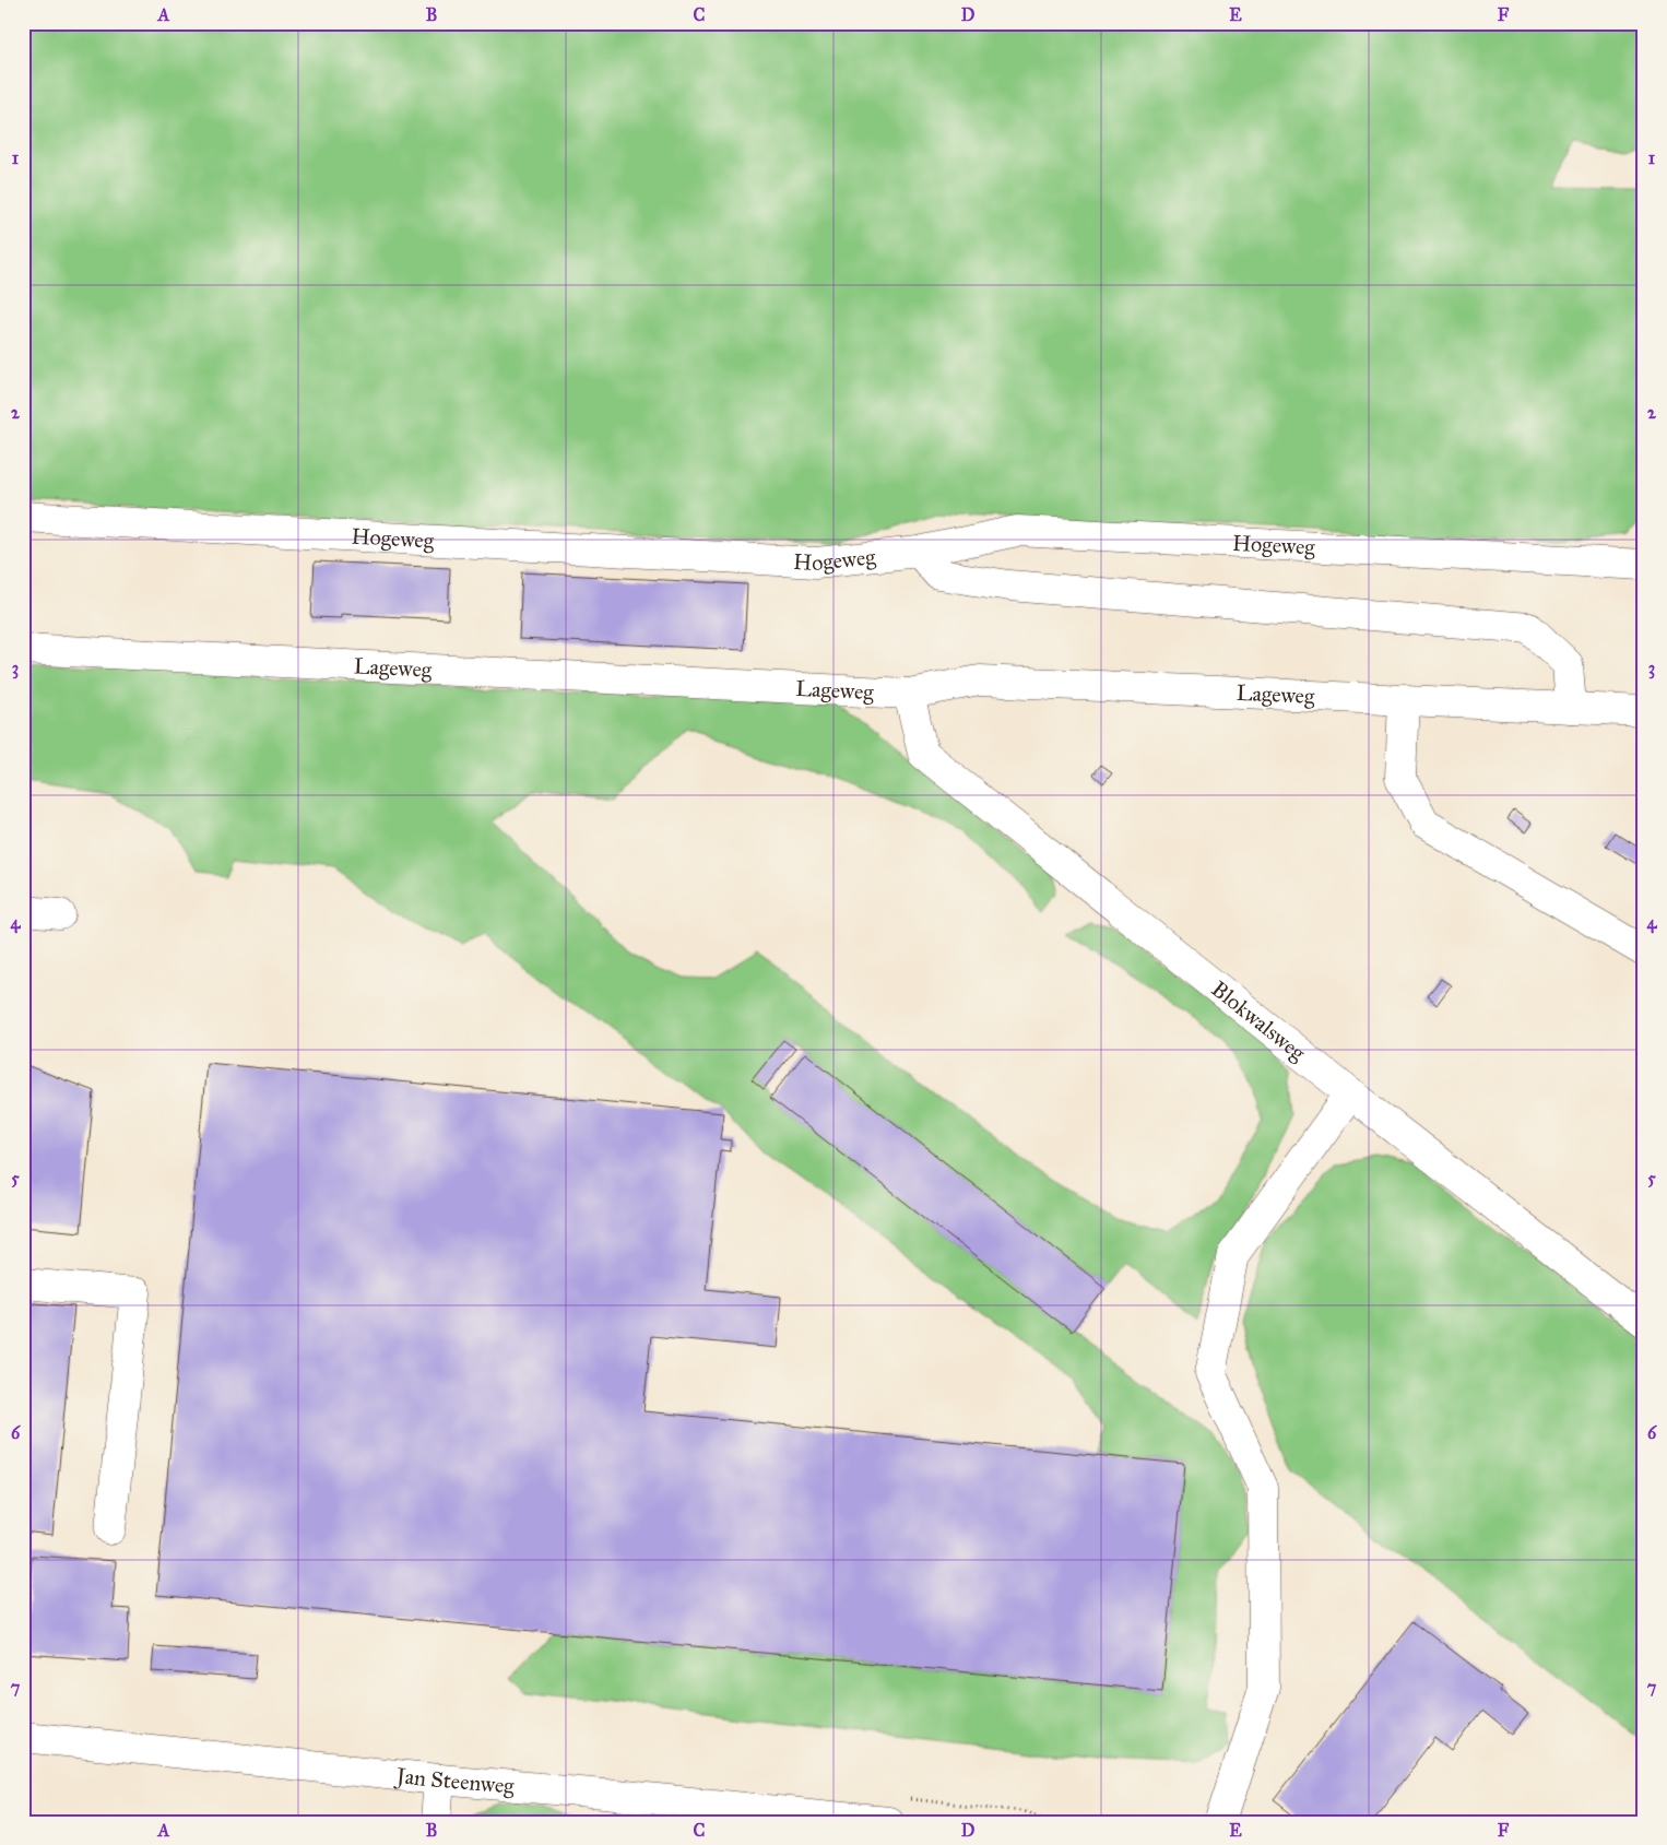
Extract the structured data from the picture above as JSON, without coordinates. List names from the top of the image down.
{
  "streets": {
    "street": [
      "Hogeweg",
      "Lageweg",
      "Blokwalsweg",
      "Jan Steenweg"
    ]
  },
  "crossings": [
    ["Lageweg", "Blokwalsweg"]
  ],
  "grid": {
    "columns": [
      "A",
      "B",
      "C",
      "D",
      "E",
      "F"
    ],
    "rows": [
      "1",
      "2",
      "3",
      "4",
      "5",
      "6",
      "7"
    ]
  }
}
